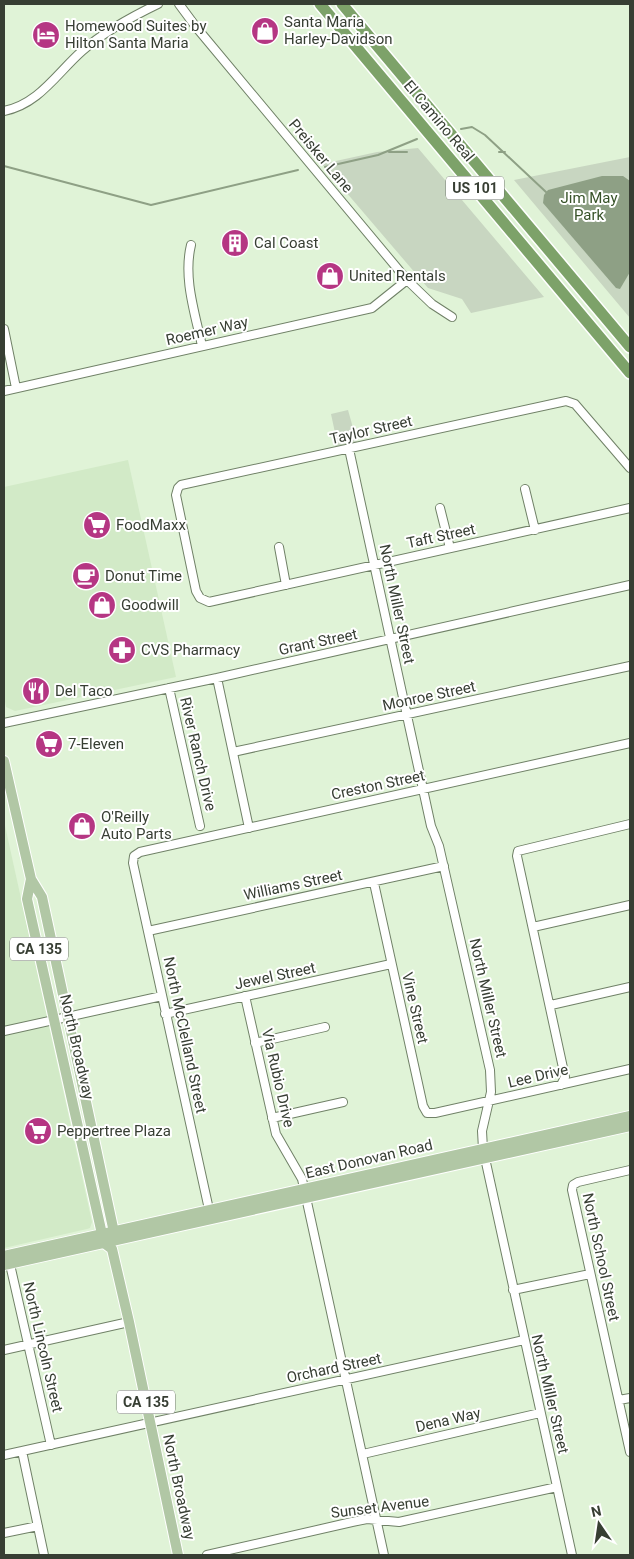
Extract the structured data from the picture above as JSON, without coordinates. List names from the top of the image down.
{
  "streets": {
    "highway": ["El Camino Real", "US 101"],
    "main road": ["CA 135", "North Broadway", "East Donovan Road"],
    "street": [
      "Preisker Lane",
      "Roemer Way",
      "Taylor Street",
      "Taft Street",
      "North Miller Street",
      "Grant Street",
      "Monroe Street",
      "River Ranch Drive",
      "Creston Street",
      "Williams Street",
      "Jewel Street",
      "Vine Street",
      "North McClelland Street",
      "Lee Drive",
      "Via Rubio Drive",
      "North School Street",
      "North Lincoln Street",
      "Orchard Street",
      "Dena Way",
      "Sunset Avenue"
    ]
  },
  "crossings": [
    ["Preisker Lane", "Roemer Way"],
    ["Taylor Street", "Taft Street"],
    ["Taylor Street", "North Miller Street"],
    ["Taft Street", "North Miller Street"],
    ["North Miller Street", "Grant Street"],
    ["North Miller Street", "Monroe Street"],
    ["North Miller Street", "Creston Street"],
    ["North Miller Street", "Williams Street"],
    ["North Miller Street", "Lee Drive"],
    ["North Miller Street", "East Donovan Road"],
    ["North Miller Street", "Orchard Street"],
    ["North Miller Street", "Dena Way"],
    ["North Miller Street", "Sunset Avenue"],
    ["Grant Street", "River Ranch Drive"],
    ["Creston Street", "North McClelland Street"],
    ["Williams Street", "Vine Street"],
    ["Williams Street", "North McClelland Street"],
    ["Jewel Street", "Vine Street"],
    ["Jewel Street", "North McClelland Street"],
    ["Jewel Street", "Via Rubio Drive"],
    ["Vine Street", "Lee Drive"],
    ["North McClelland Street", "East Donovan Road"],
    ["North Broadway", "East Donovan Road"],
    ["North Broadway", "Orchard Street"],
    ["Via Rubio Drive", "East Donovan Road"],
    ["East Donovan Road", "North Lincoln Street"],
    ["North Lincoln Street", "Orchard Street"]
  ],
  "parks": ["Jim May Park"],
  "places": {
    "shop": [
      "Santa Maria Harley-Davidson",
      "United Rentals",
      "Goodwill",
      "O'Reilly Auto Parts"
    ],
    "hotel": ["Homewood Suites by Hilton Santa Maria"],
    "building": ["Cal Coast"],
    "supermarket": ["FoodMaxx", "7-Eleven", "Peppertree Plaza"],
    "cafe": ["Donut Time"],
    "pharmacy": ["CVS Pharmacy"],
    "restaurant": ["Del Taco"]
  },
  "north": "top"
}
